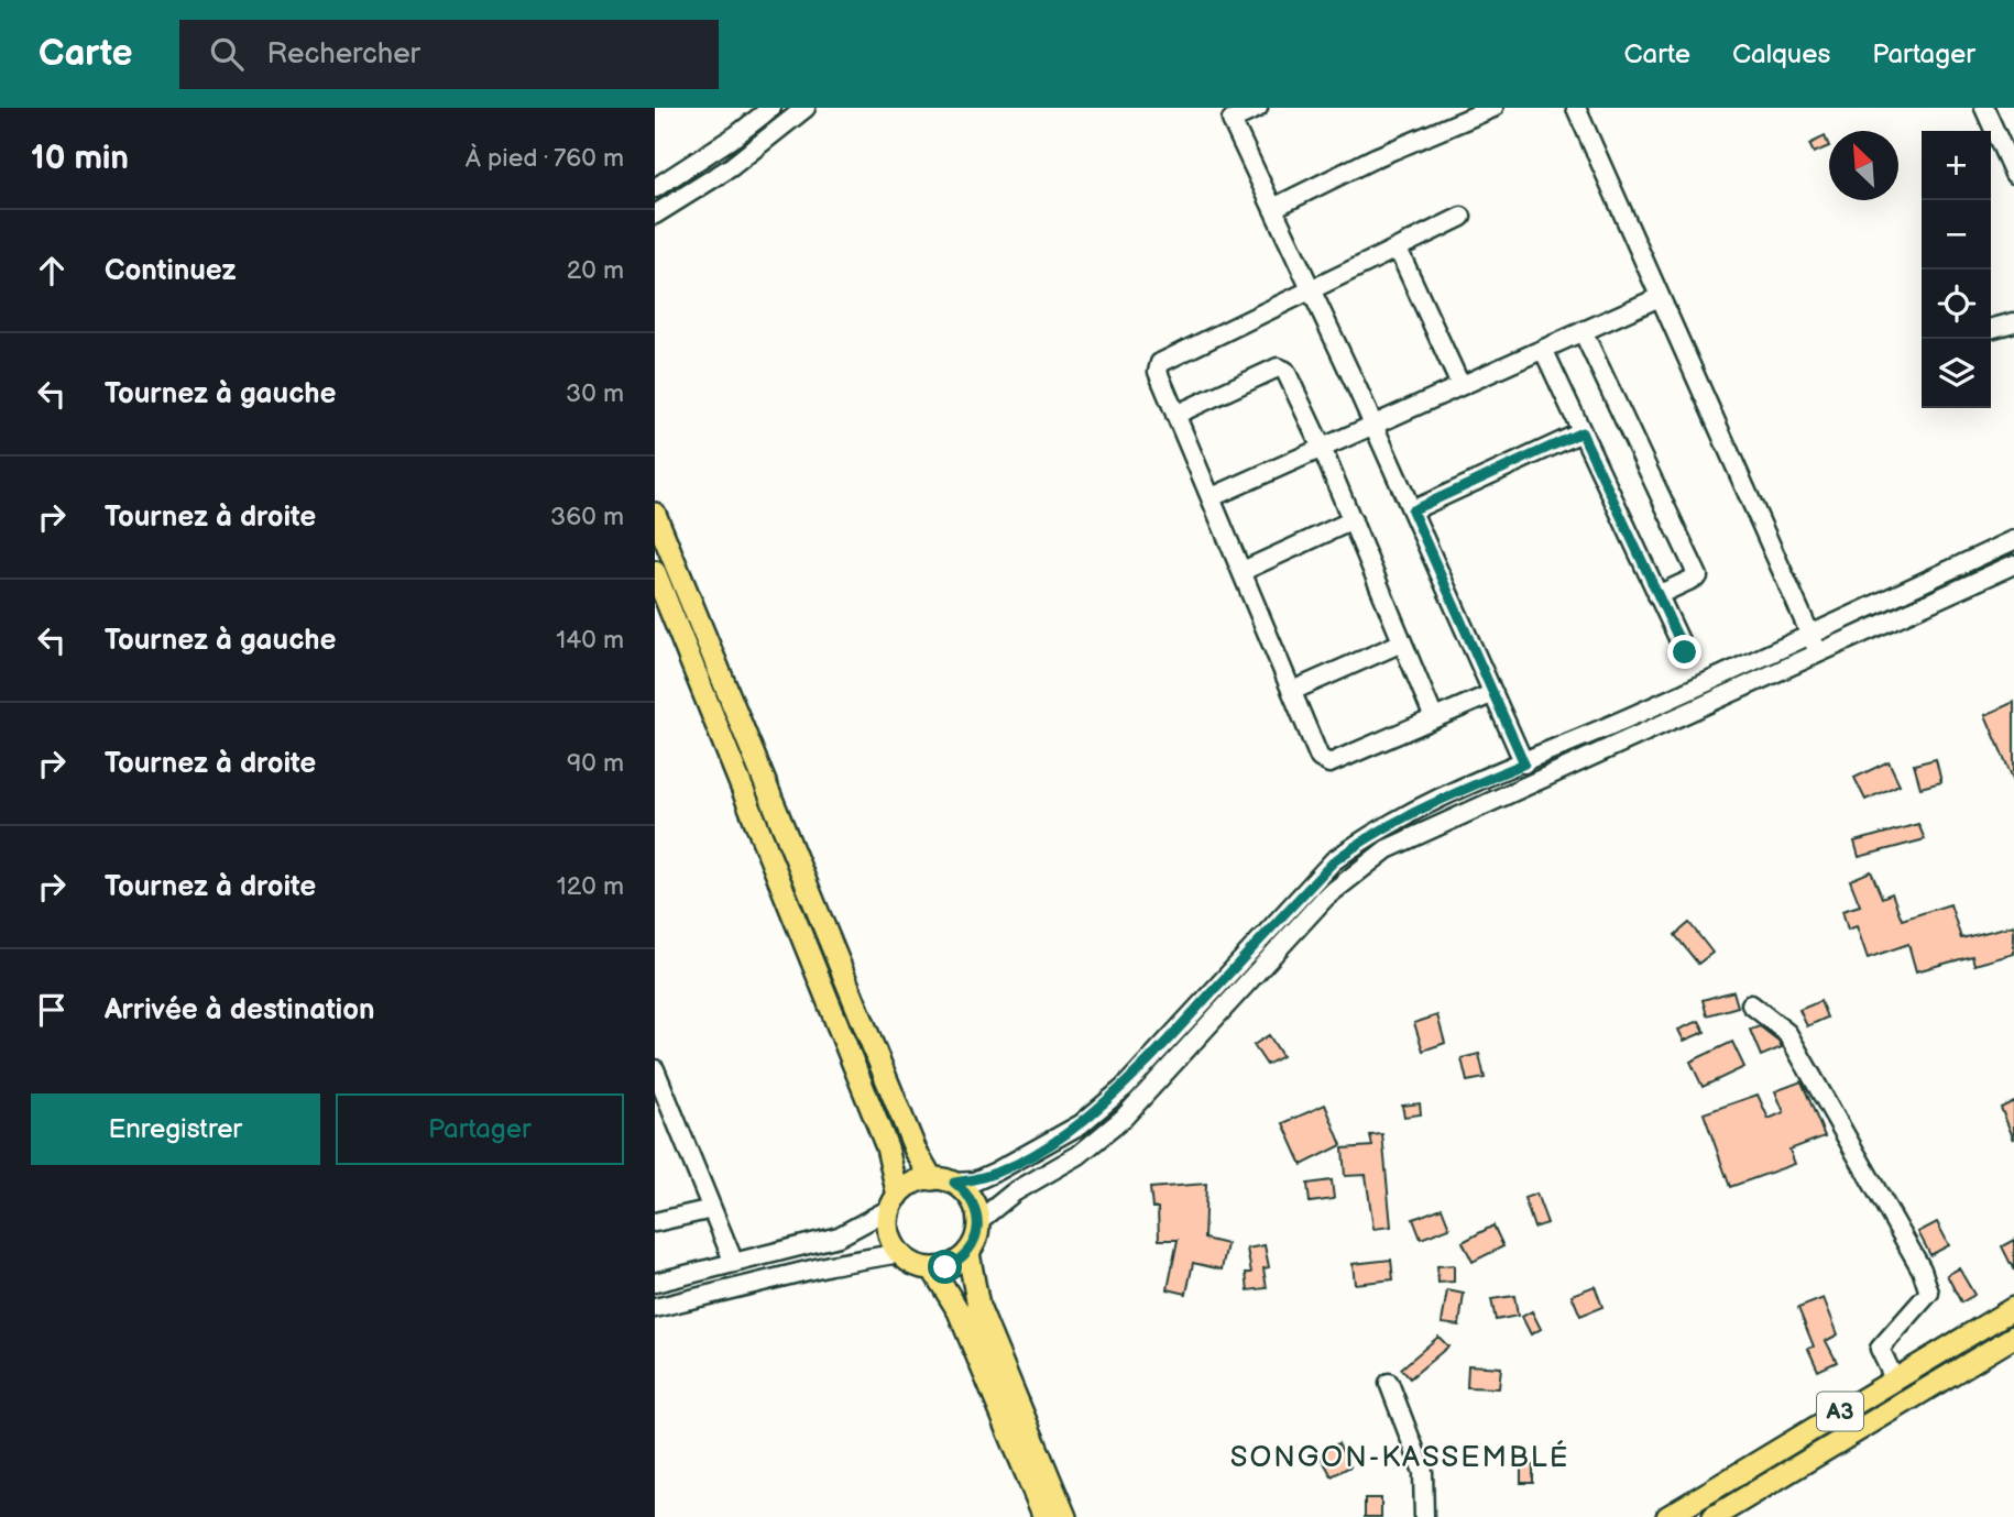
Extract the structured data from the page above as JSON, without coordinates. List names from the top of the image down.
{
  "streets": {
    "main road": ["A3"]
  },
  "districts": ["SONGON-KASSEMBLÉ"],
  "north": "top left",
  "page": {
    "header": "Carte",
    "search": "Rechercher",
    "nav": ["Carte", "Calques", "Partager"],
    "heading": ["10 min", "À pied · 760 m"],
    "map_buttons": ["+", "−"],
    "list": [
      ["Continuez", "20 m"],
      ["Tournez à gauche", "30 m"],
      ["Tournez à droite", "360 m"],
      ["Tournez à gauche", "140 m"],
      ["Tournez à droite", "90 m"],
      ["Tournez à droite", "120 m"],
      "Arrivée à destination"
    ],
    "buttons": ["Enregistrer", "Partager"]
  }
}
